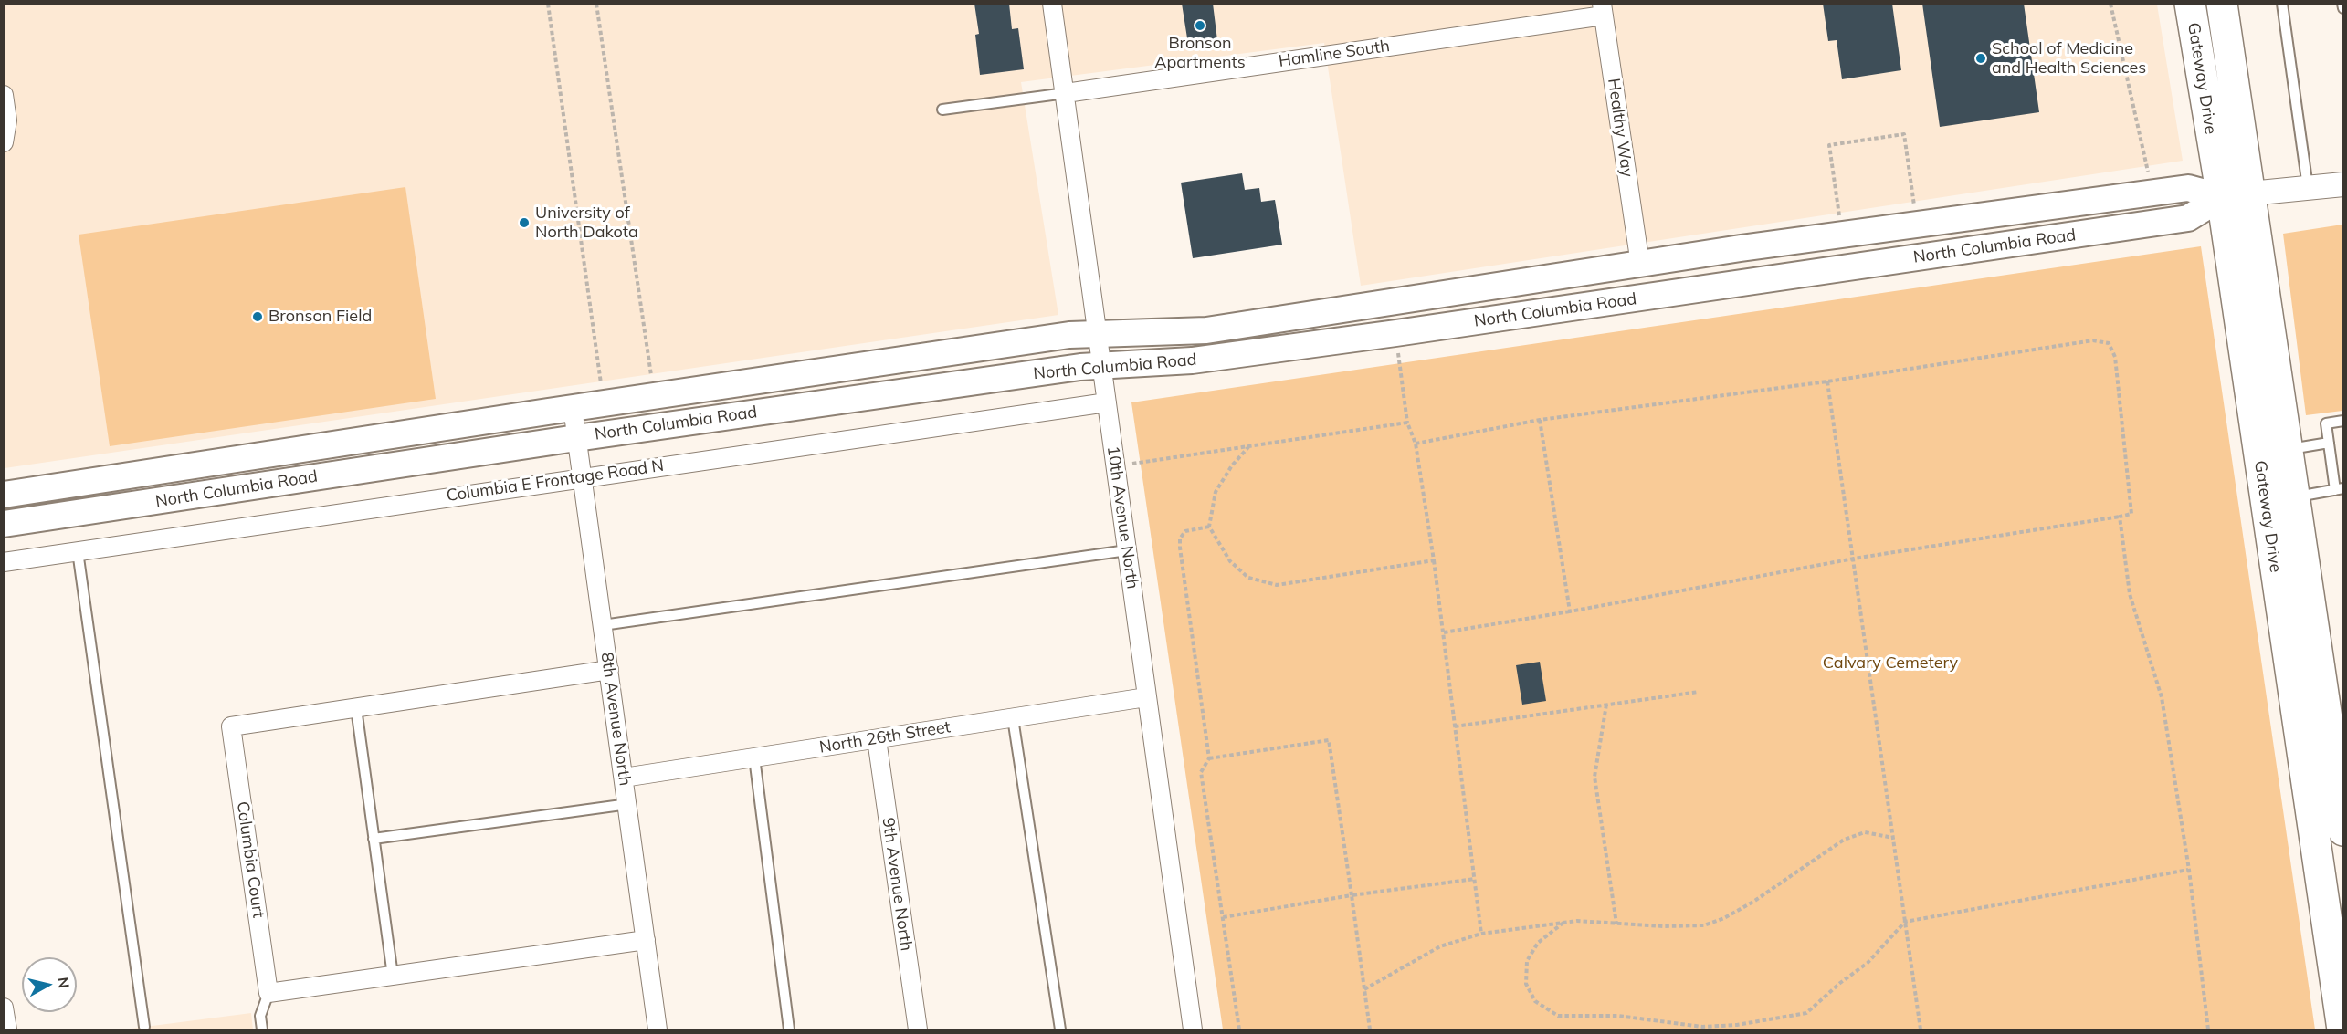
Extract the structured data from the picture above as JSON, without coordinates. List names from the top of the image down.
{
  "streets": {
    "highway": ["Gateway Drive"],
    "main road": ["North Columbia Road"],
    "street": [
      "Hamline South",
      "Healthy Way",
      "Columbia E Frontage Road N",
      "10th Avenue North",
      "8th Avenue North",
      "North 26th Street",
      "Columbia Court",
      "9th Avenue North"
    ]
  },
  "crossings": [
    ["Hamline South", "Healthy Way"],
    ["Hamline South", "10th Avenue North"],
    ["Gateway Drive", "North Columbia Road"],
    ["North Columbia Road", "10th Avenue North"],
    ["North Columbia Road", "8th Avenue North"],
    ["Columbia E Frontage Road N", "10th Avenue North"],
    ["Columbia E Frontage Road N", "8th Avenue North"],
    ["10th Avenue North", "North 26th Street"],
    ["8th Avenue North", "North 26th Street"],
    ["8th Avenue North", "Columbia Court"],
    ["North 26th Street", "9th Avenue North"]
  ],
  "parks": ["Calvary Cemetery"],
  "places": [
    "Bronson Apartments",
    "School of Medicine and Health Sciences",
    "University of North Dakota",
    "Bronson Field"
  ],
  "north": "right"
}
